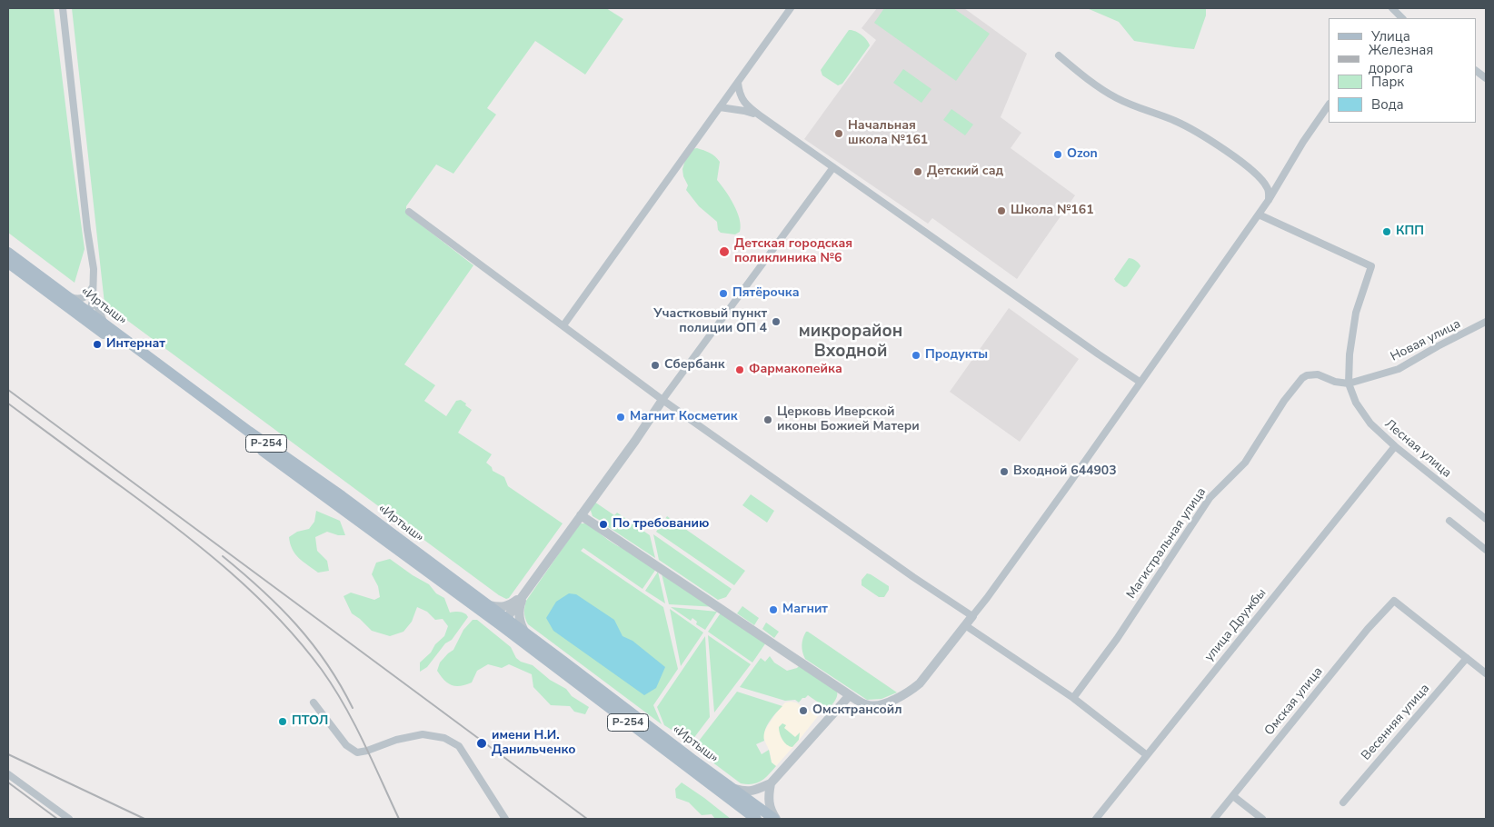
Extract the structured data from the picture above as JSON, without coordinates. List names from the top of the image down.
{
  "streets": {
    "main road": ["«Иртыш»", "Р-254"],
    "street": [
      "Новая улица",
      "Лесная улица",
      "Магистральная улица",
      "улица Дружбы",
      "Омская улица",
      "Весенняя улица"
    ]
  },
  "crossings": [
    ["Новая улица", "Лесная улица"],
    ["Новая улица", "Магистральная улица"],
    ["Лесная улица", "Магистральная улица"],
    ["Лесная улица", "улица Дружбы"],
    ["Омская улица", "Весенняя улица"]
  ],
  "districts": ["микрорайон Входной"],
  "places": [
    "Начальная школа №161",
    "Ozon",
    "Детский сад",
    "Школа №161",
    "КПП",
    "Детская городская поликлиника №6",
    "Пятёрочка",
    "Участковый пункт полиции ОП 4",
    "Интернат",
    "Продукты",
    "Сбербанк",
    "Фармакопейка",
    "Магнит Косметик",
    "Церковь Иверской иконы Божией Матери",
    "Входной 644903",
    "По требованию",
    "Магнит",
    "Омсктрансойл",
    "ПТОЛ",
    "имени Н.И. Данильченко"
  ],
  "legend": [
    "Улица",
    "Железная дорога",
    "Парк",
    "Вода"
  ]
}
